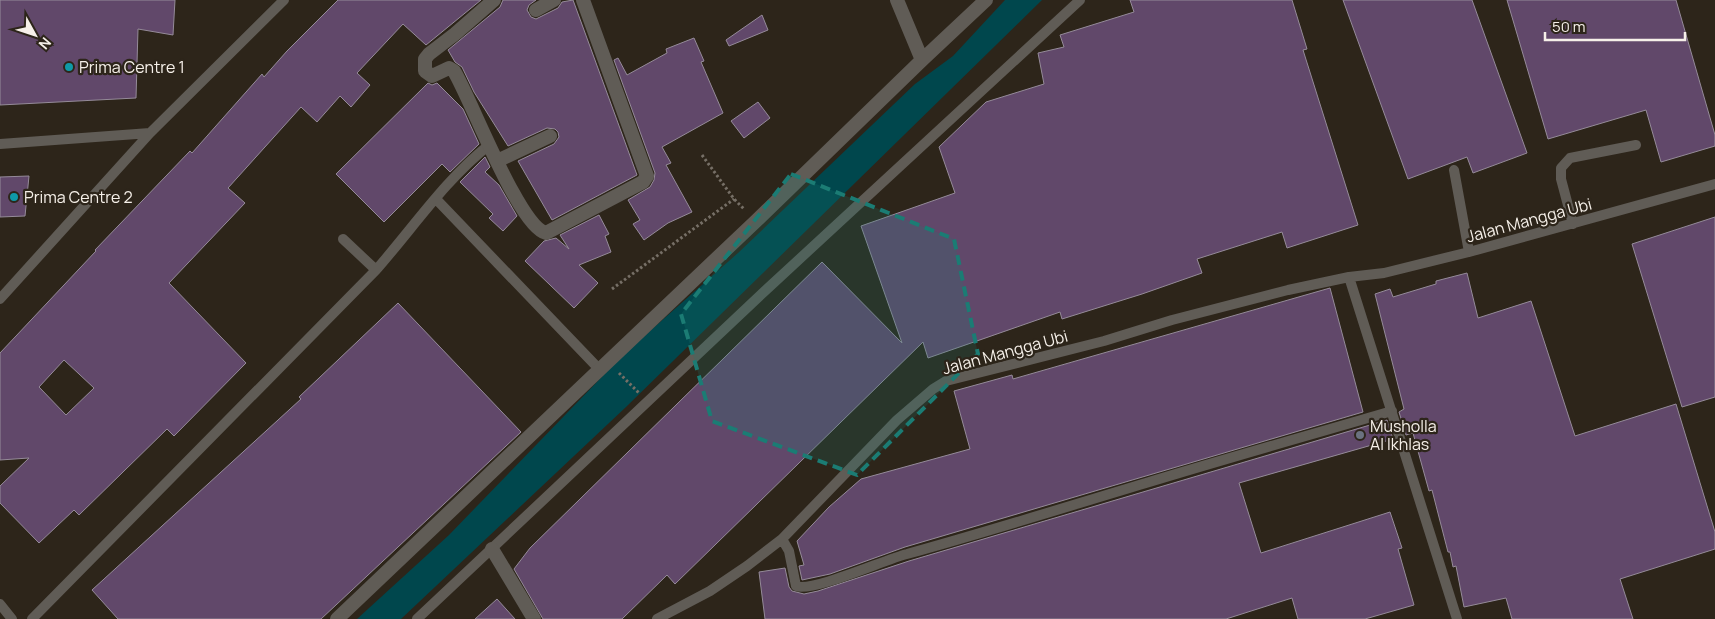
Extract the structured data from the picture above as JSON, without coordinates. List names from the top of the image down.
{
  "streets": {
    "lane": ["Jalan Mangga Ubi"]
  },
  "places": ["Prima Centre 1", "Prima Centre 2", "Musholla Al Ikhlas"],
  "scale_bar": "50 m",
  "north": "bottom right"
}
